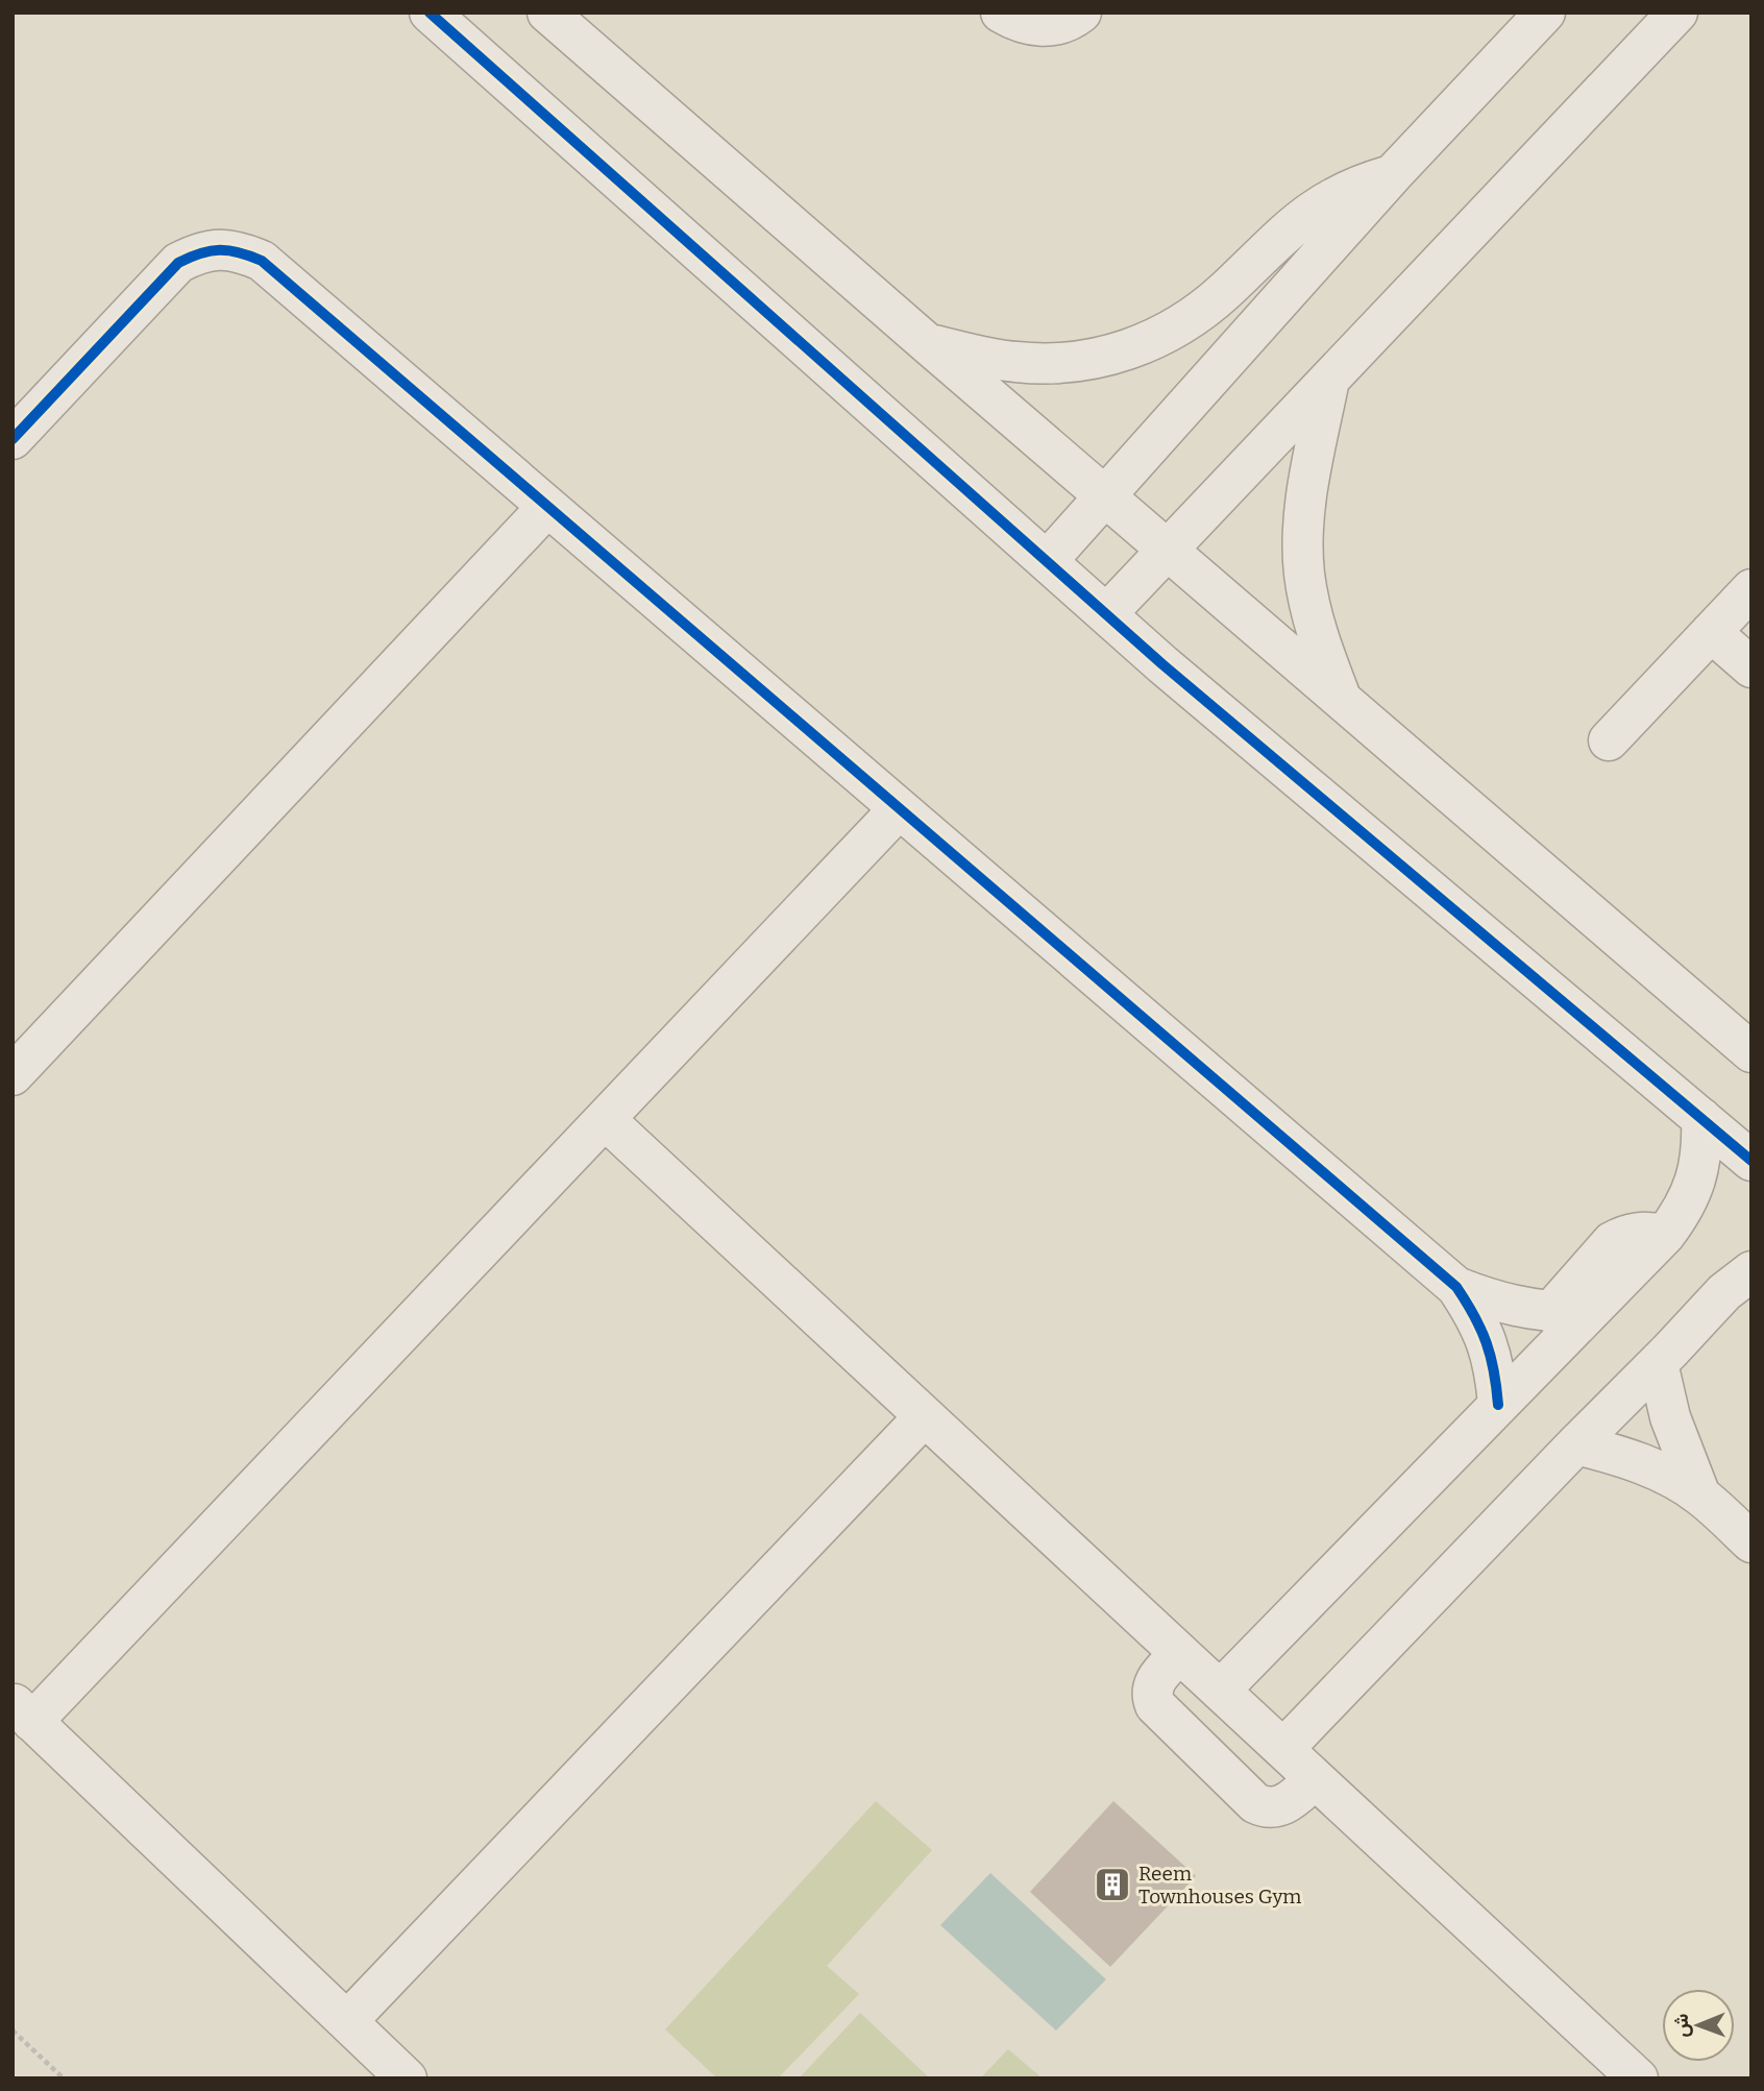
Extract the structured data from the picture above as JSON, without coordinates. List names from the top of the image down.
{
  "places": {
    "building": ["Reem Townhouses Gym"]
  },
  "north": "left"
}
